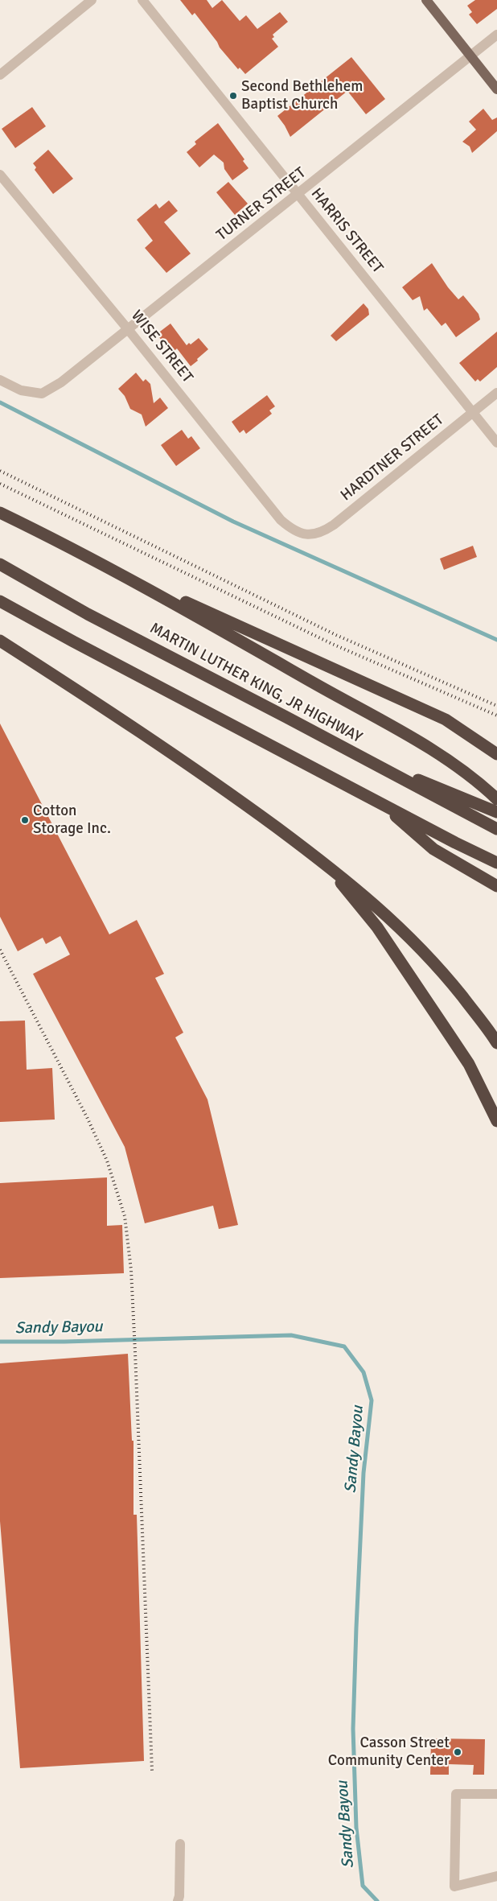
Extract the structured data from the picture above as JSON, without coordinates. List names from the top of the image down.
{
  "streets": {
    "highway": ["MARTIN LUTHER KING, JR HIGHWAY"],
    "street": [
      "TURNER STREET",
      "HARRIS STREET",
      "WISE STREET",
      "HARDTNER STREET"
    ]
  },
  "crossings": [
    ["TURNER STREET", "HARRIS STREET"],
    ["TURNER STREET", "WISE STREET"],
    ["HARRIS STREET", "HARDTNER STREET"],
    ["WISE STREET", "HARDTNER STREET"]
  ],
  "water": ["Sandy Bayou"],
  "places": ["Second Bethlehem Baptist Church", "Cotton Storage Inc.", "Casson Street Community Center"]
}
